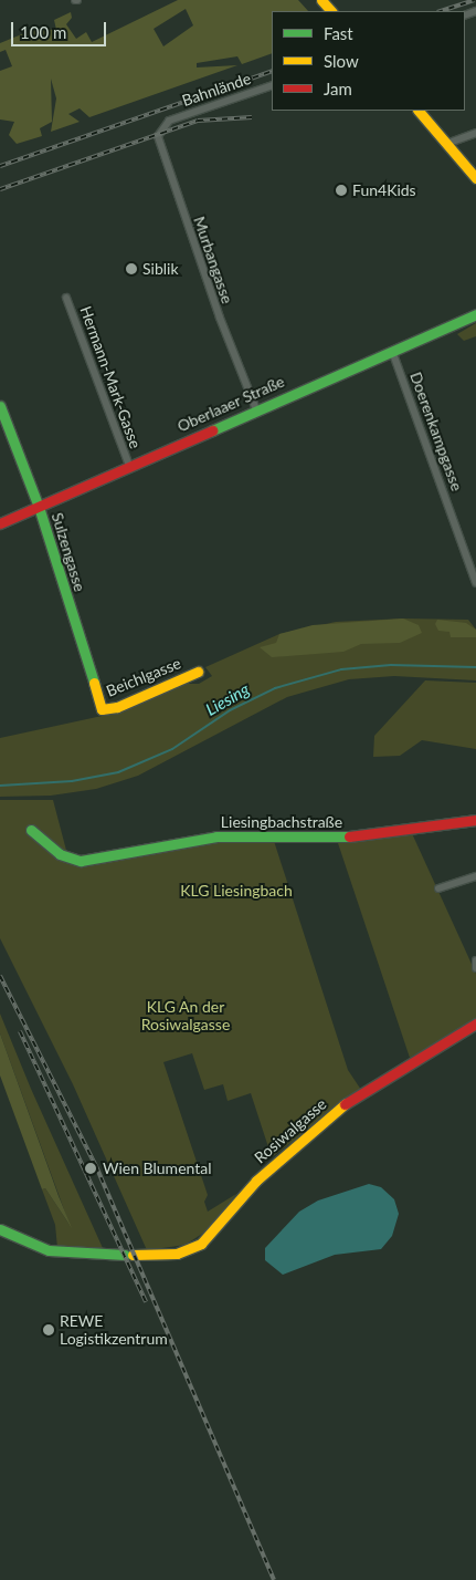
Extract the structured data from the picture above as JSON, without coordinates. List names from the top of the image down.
{
  "streets": {
    "street": [
      "Bahnlände",
      "Murbangasse",
      "Hermann-Mark-Gasse",
      "Oberlaaer Straße",
      "Doerenkampgasse",
      "Sulzengasse",
      "Beichlgasse",
      "Liesingbachstraße",
      "Rosiwalgasse"
    ]
  },
  "crossings": [
    ["Bahnlände", "Murbangasse"],
    ["Murbangasse", "Oberlaaer Straße"],
    ["Hermann-Mark-Gasse", "Oberlaaer Straße"],
    ["Oberlaaer Straße", "Doerenkampgasse"],
    ["Oberlaaer Straße", "Sulzengasse"],
    ["Sulzengasse", "Beichlgasse"]
  ],
  "water": ["Liesing"],
  "parks": ["KLG Liesingbach", "KLG An der Rosiwalgasse"],
  "places": [
    "Fun4Kids",
    "Siblik",
    "Wien Blumental",
    "REWE Logistikzentrum"
  ],
  "legend": ["Fast", "Slow", "Jam"],
  "scale_bar": "100 m"
}
